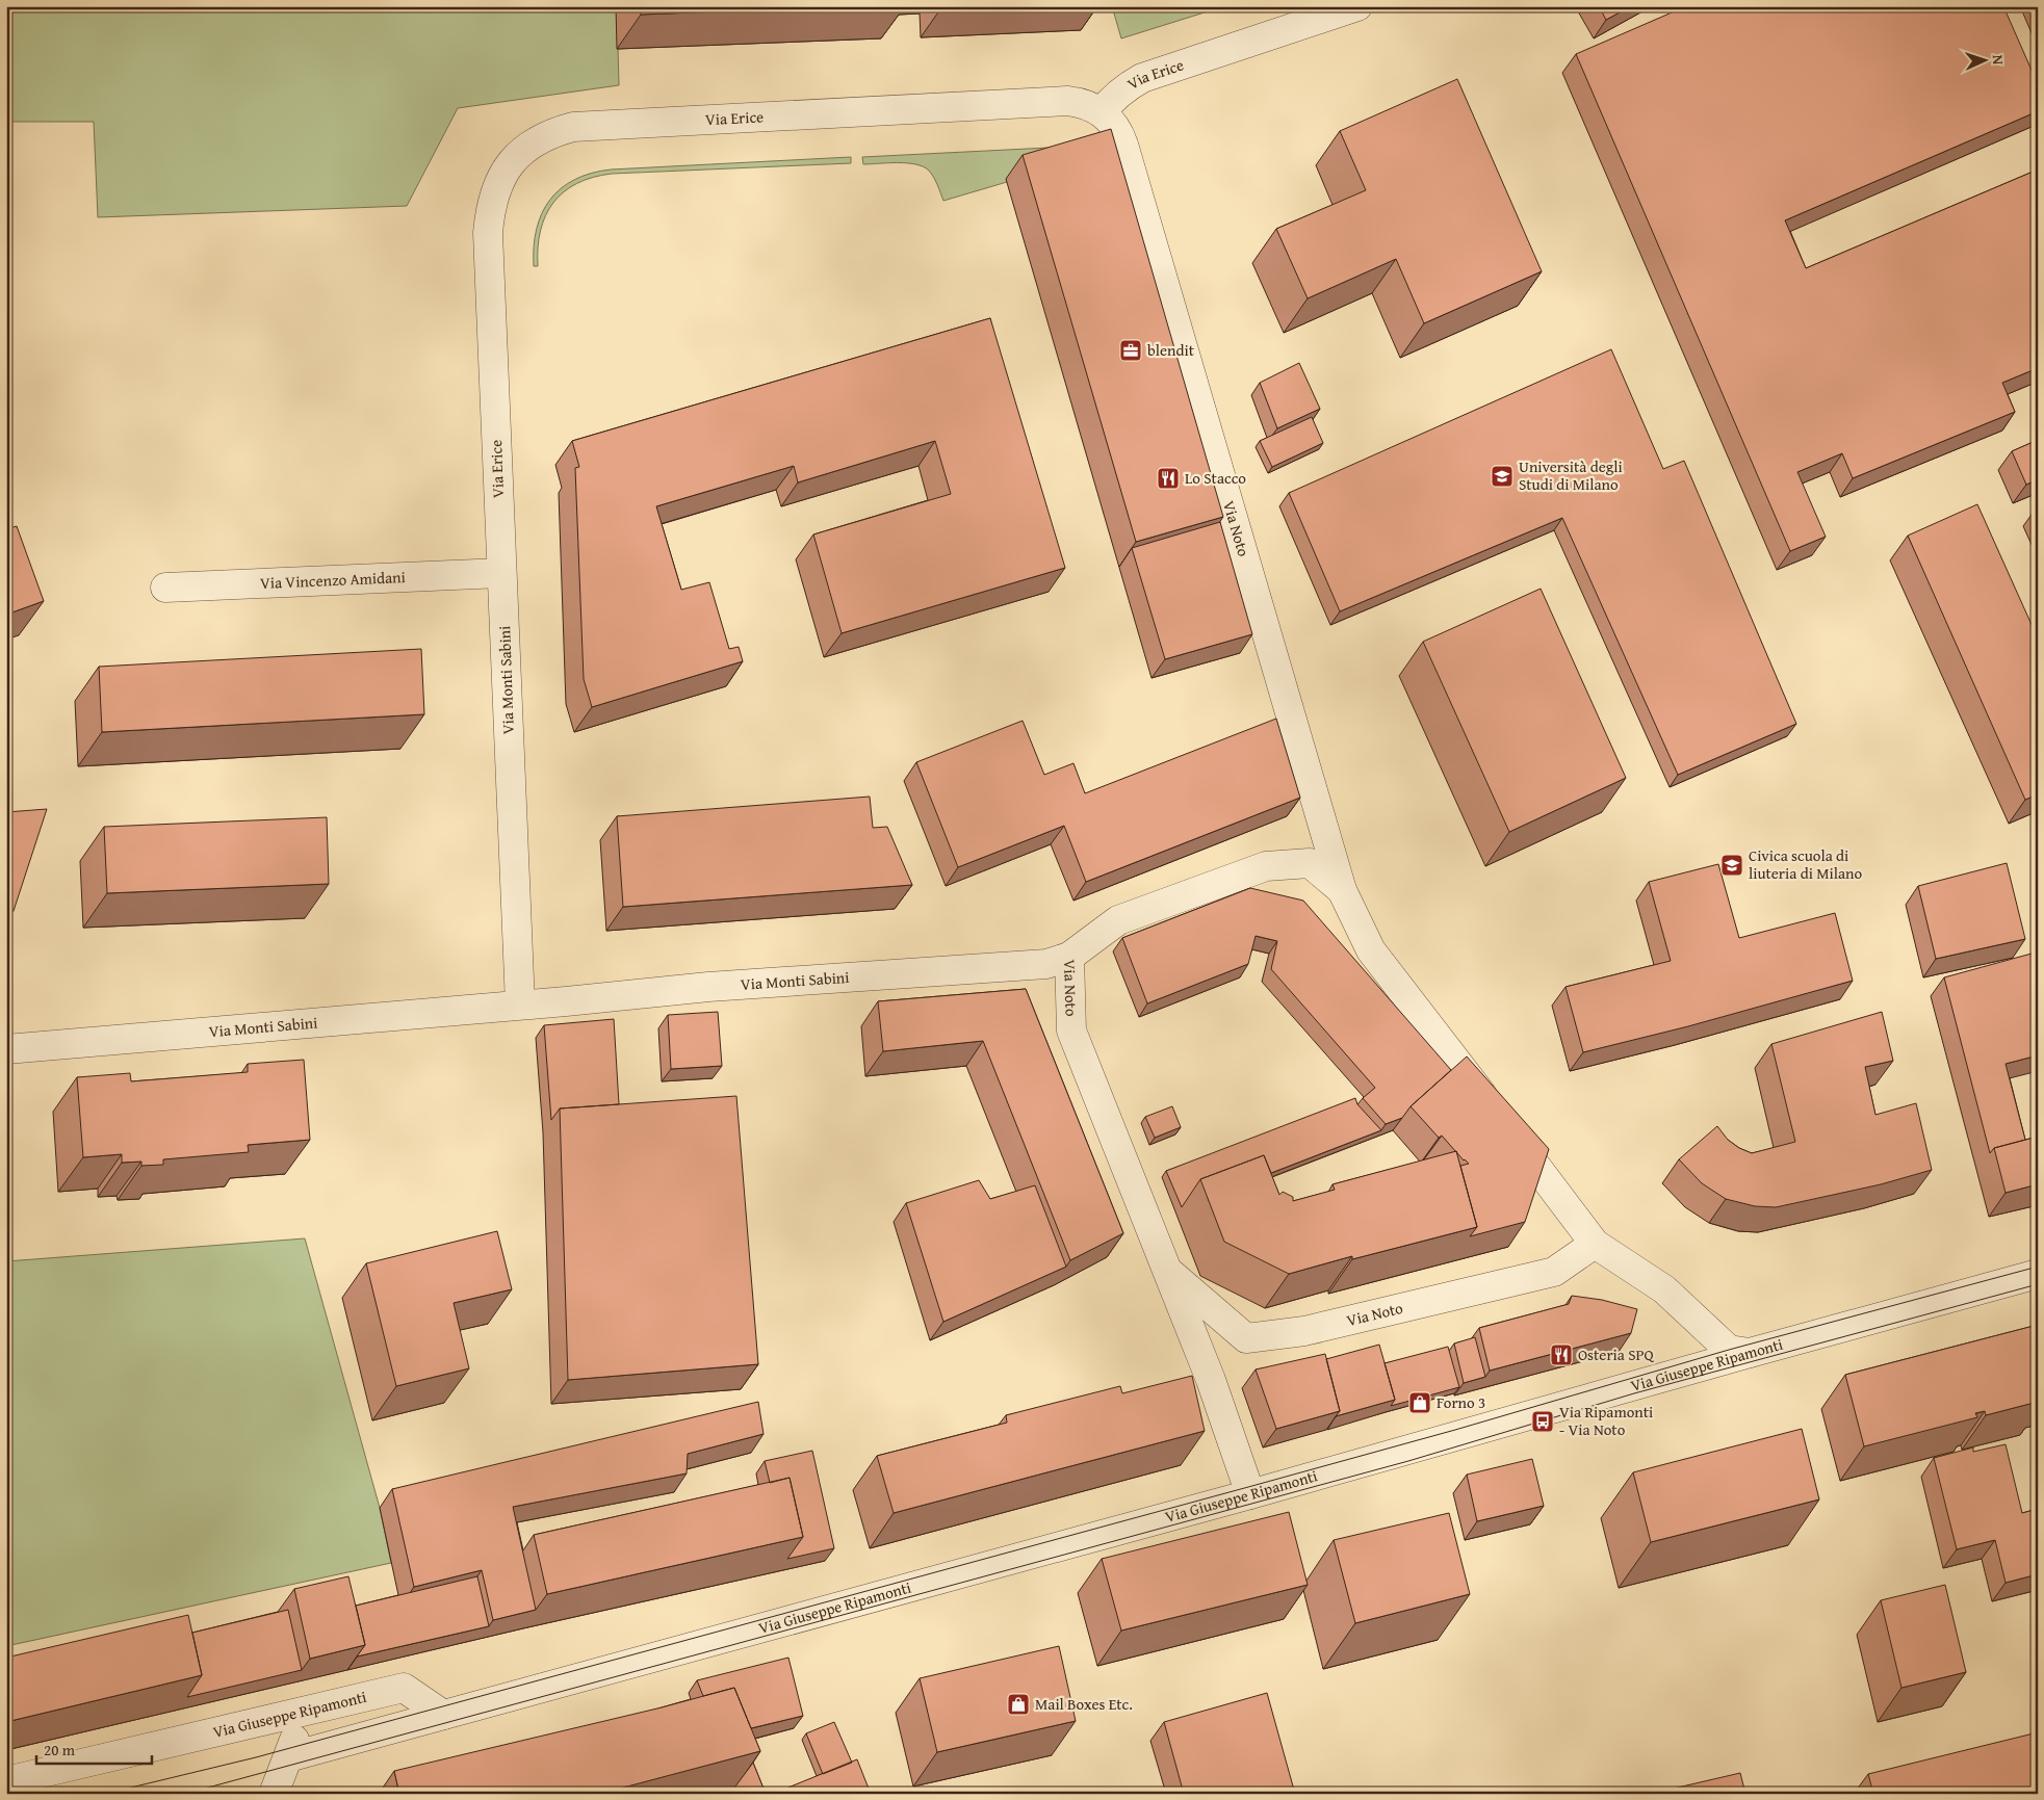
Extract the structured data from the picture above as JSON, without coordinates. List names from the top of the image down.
{
  "streets": {
    "street": [
      "Via Erice",
      "Via Noto",
      "Via Vincenzo Amidani",
      "Via Monti Sabini",
      "Via Giuseppe Ripamonti"
    ]
  },
  "crossings": [
    ["Via Erice", "Via Noto"],
    ["Via Erice", "Via Vincenzo Amidani"],
    ["Via Erice", "Via Monti Sabini"],
    ["Via Noto", "Via Monti Sabini"],
    ["Via Noto", "Via Giuseppe Ripamonti"],
    ["Via Vincenzo Amidani", "Via Monti Sabini"]
  ],
  "places": {
    "office": ["blendit"],
    "school or university": ["Università degli Studi di Milano", "Civica scuola di liuteria di Milano"],
    "restaurant": ["Lo Stacco", "Osteria SPQ"],
    "shop": ["Forno 3", "Mail Boxes Etc."],
    "bus stop": ["Via Ripamonti - Via Noto"]
  },
  "scale_bar": "20 m",
  "north": "right"
}
